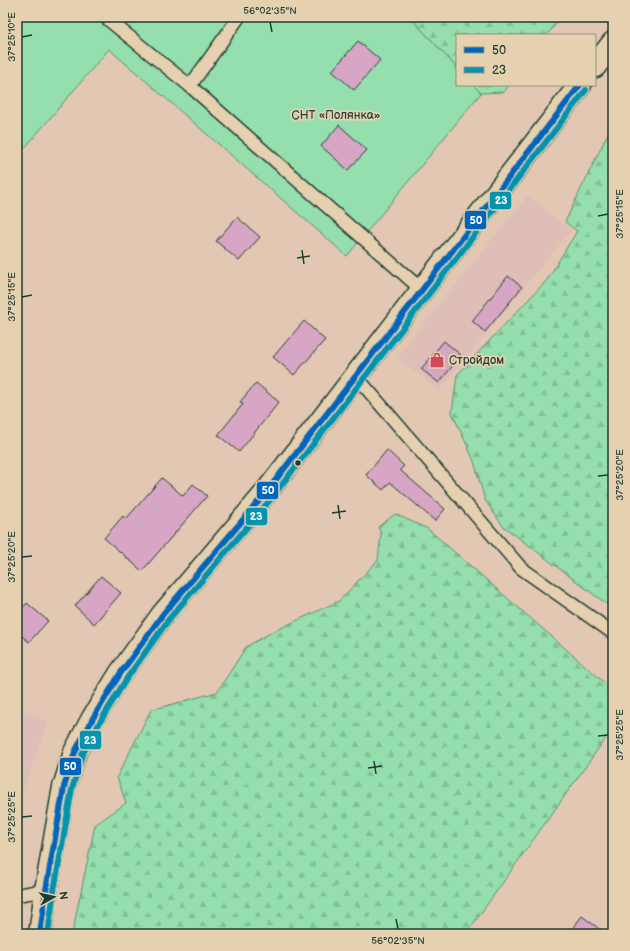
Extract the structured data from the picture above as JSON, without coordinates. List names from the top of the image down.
{
  "parks": ["СНТ «Полянка»"],
  "places": {
    "shop": ["Стройдом"]
  },
  "lines": ["transit line 50", "transit line 23"],
  "legend": ["50", "23"],
  "north": "right",
  "coordinates": [
    "56°02'35\"N",
    "37°25'10\"E",
    "37°25'15\"E",
    "37°25'20\"E",
    "37°25'25\"E"
  ]
}
